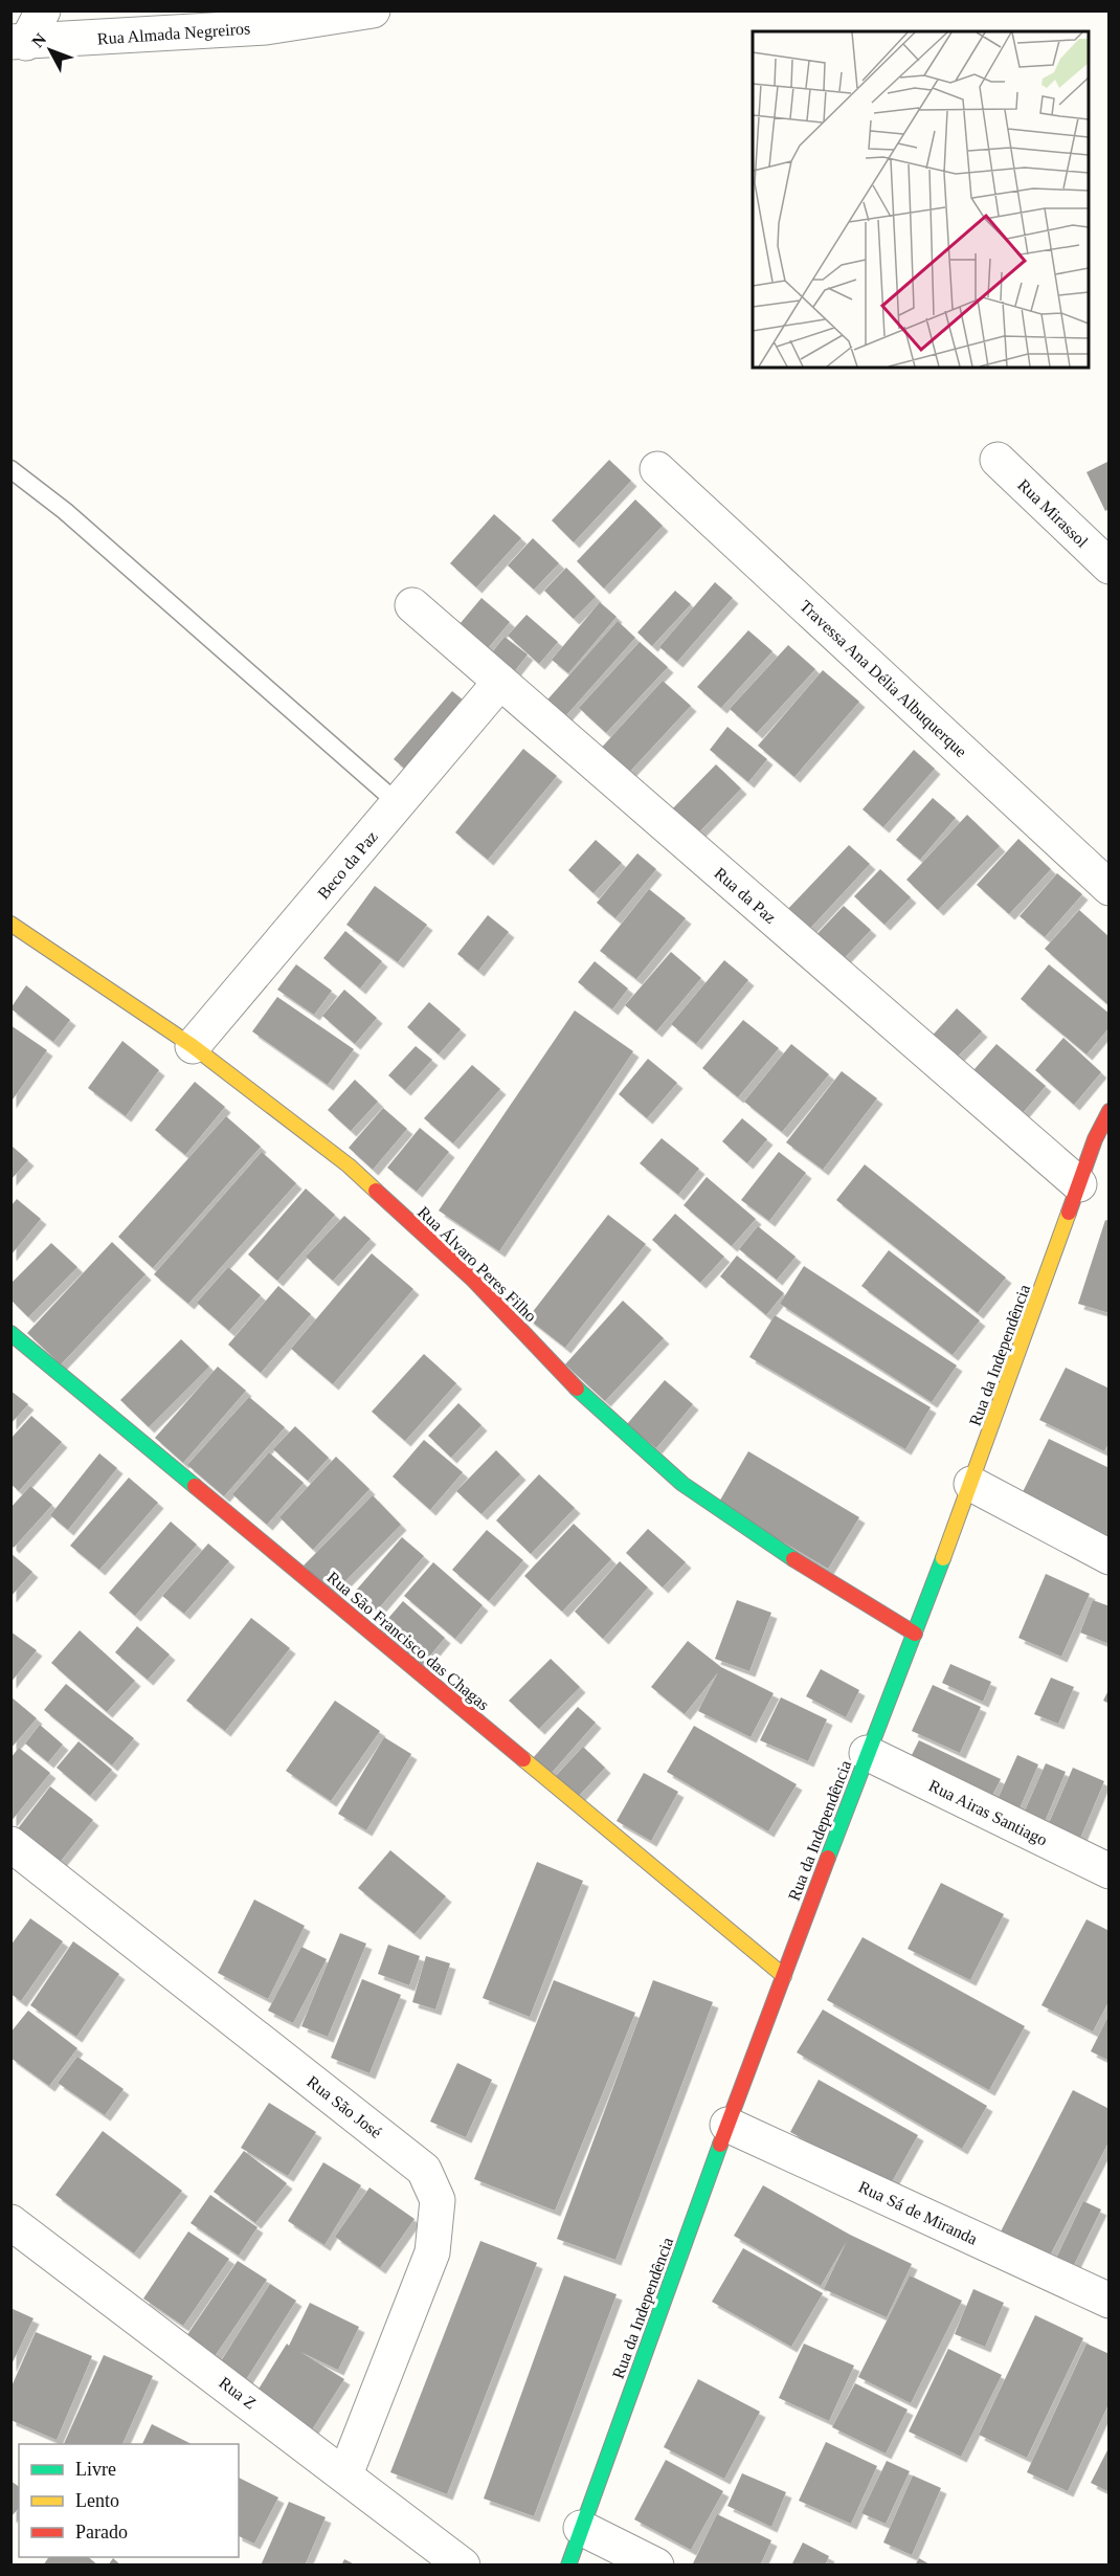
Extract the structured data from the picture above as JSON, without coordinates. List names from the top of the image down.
{
  "streets": {
    "street": [
      "Rua Almada Negreiros",
      "Rua Mirassol",
      "Travessa Ana Délia Albuquerque",
      "Beco da Paz",
      "Rua da Paz",
      "Rua Álvaro Peres Filho",
      "Rua da Independência",
      "Rua São Francisco das Chagas",
      "Rua Airas Santiago",
      "Rua São José",
      "Rua Sá de Miranda",
      "Rua Z"
    ]
  },
  "crossings": [
    ["Beco da Paz", "Rua da Paz"],
    ["Beco da Paz", "Rua Álvaro Peres Filho"],
    ["Rua da Paz", "Rua da Independência"],
    ["Rua Álvaro Peres Filho", "Rua da Independência"],
    ["Rua da Independência", "Rua São Francisco das Chagas"],
    ["Rua da Independência", "Rua Airas Santiago"],
    ["Rua da Independência", "Rua Sá de Miranda"],
    ["Rua São José", "Rua Z"]
  ],
  "legend": ["Livre", "Lento", "Parado"],
  "north": "top left"
}
